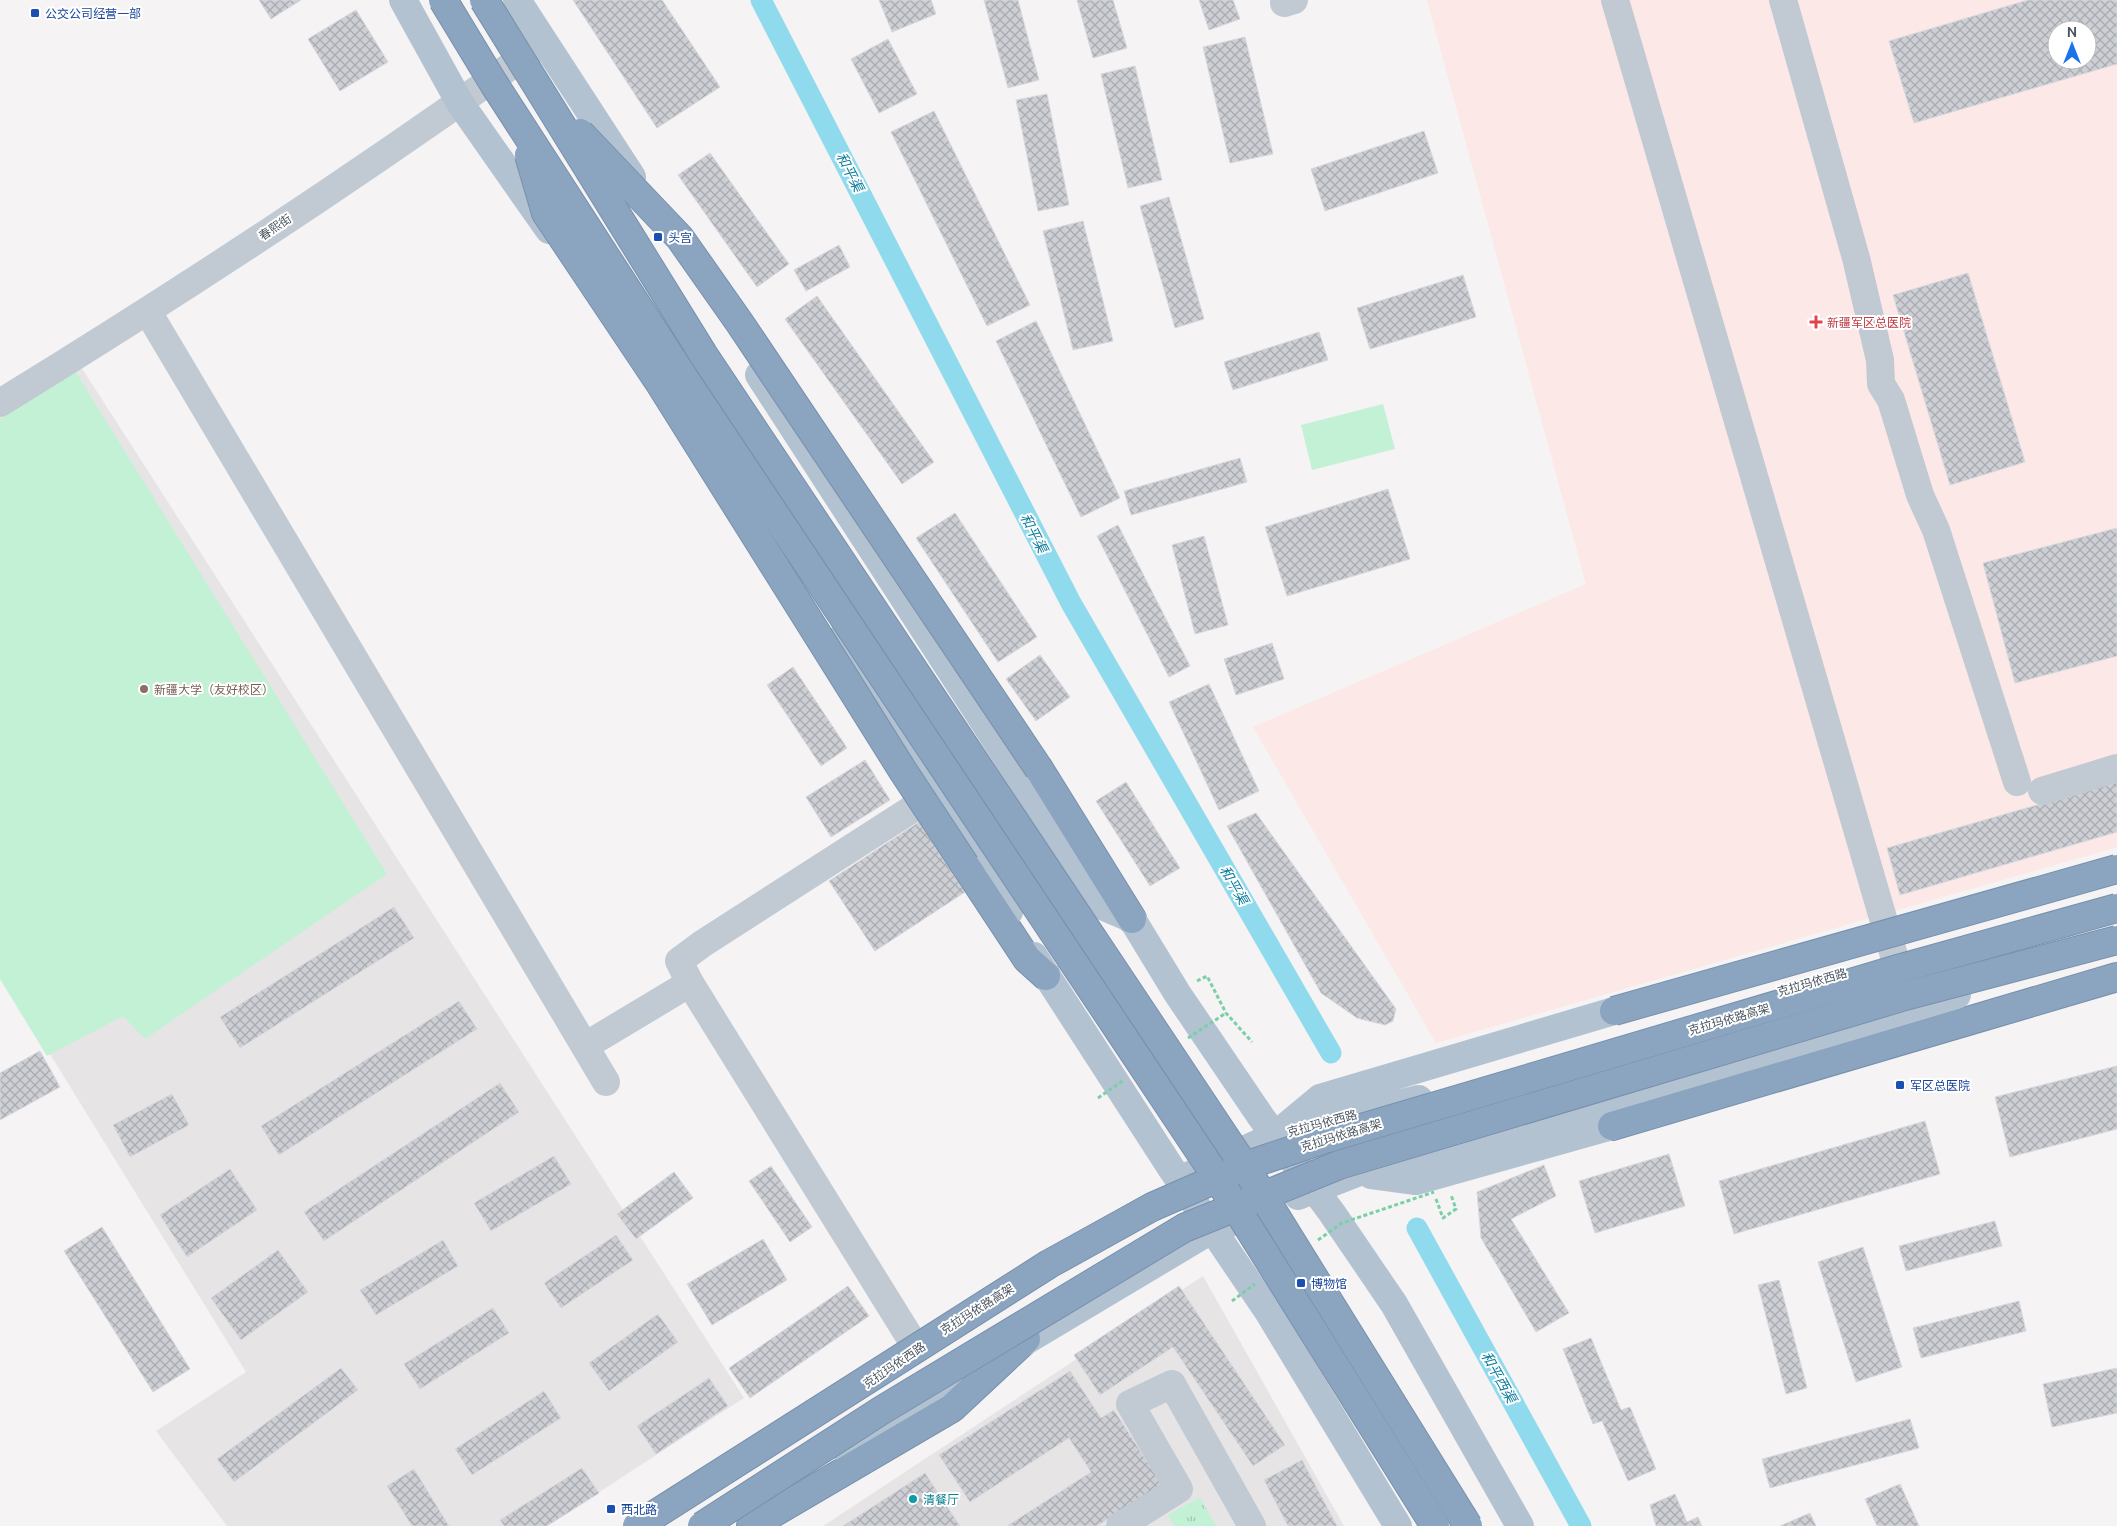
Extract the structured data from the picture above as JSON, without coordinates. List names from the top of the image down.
{
  "streets": {
    "highway": ["克拉玛依路高架"],
    "main road": ["克拉玛依西路"],
    "street": ["春熙街"]
  },
  "crossings": [
    ["克拉玛依西路", "克拉玛依路高架"]
  ],
  "water": ["和平渠", "和平西渠"],
  "places": {
    "transit": [
      "公交公司经营一部",
      "头宫",
      "军区总医院",
      "博物馆",
      "西北路"
    ],
    "health": ["新疆军区总医院"],
    "other": ["新疆大学（友好校区）", "清餐厅"]
  },
  "north": "top"
}
